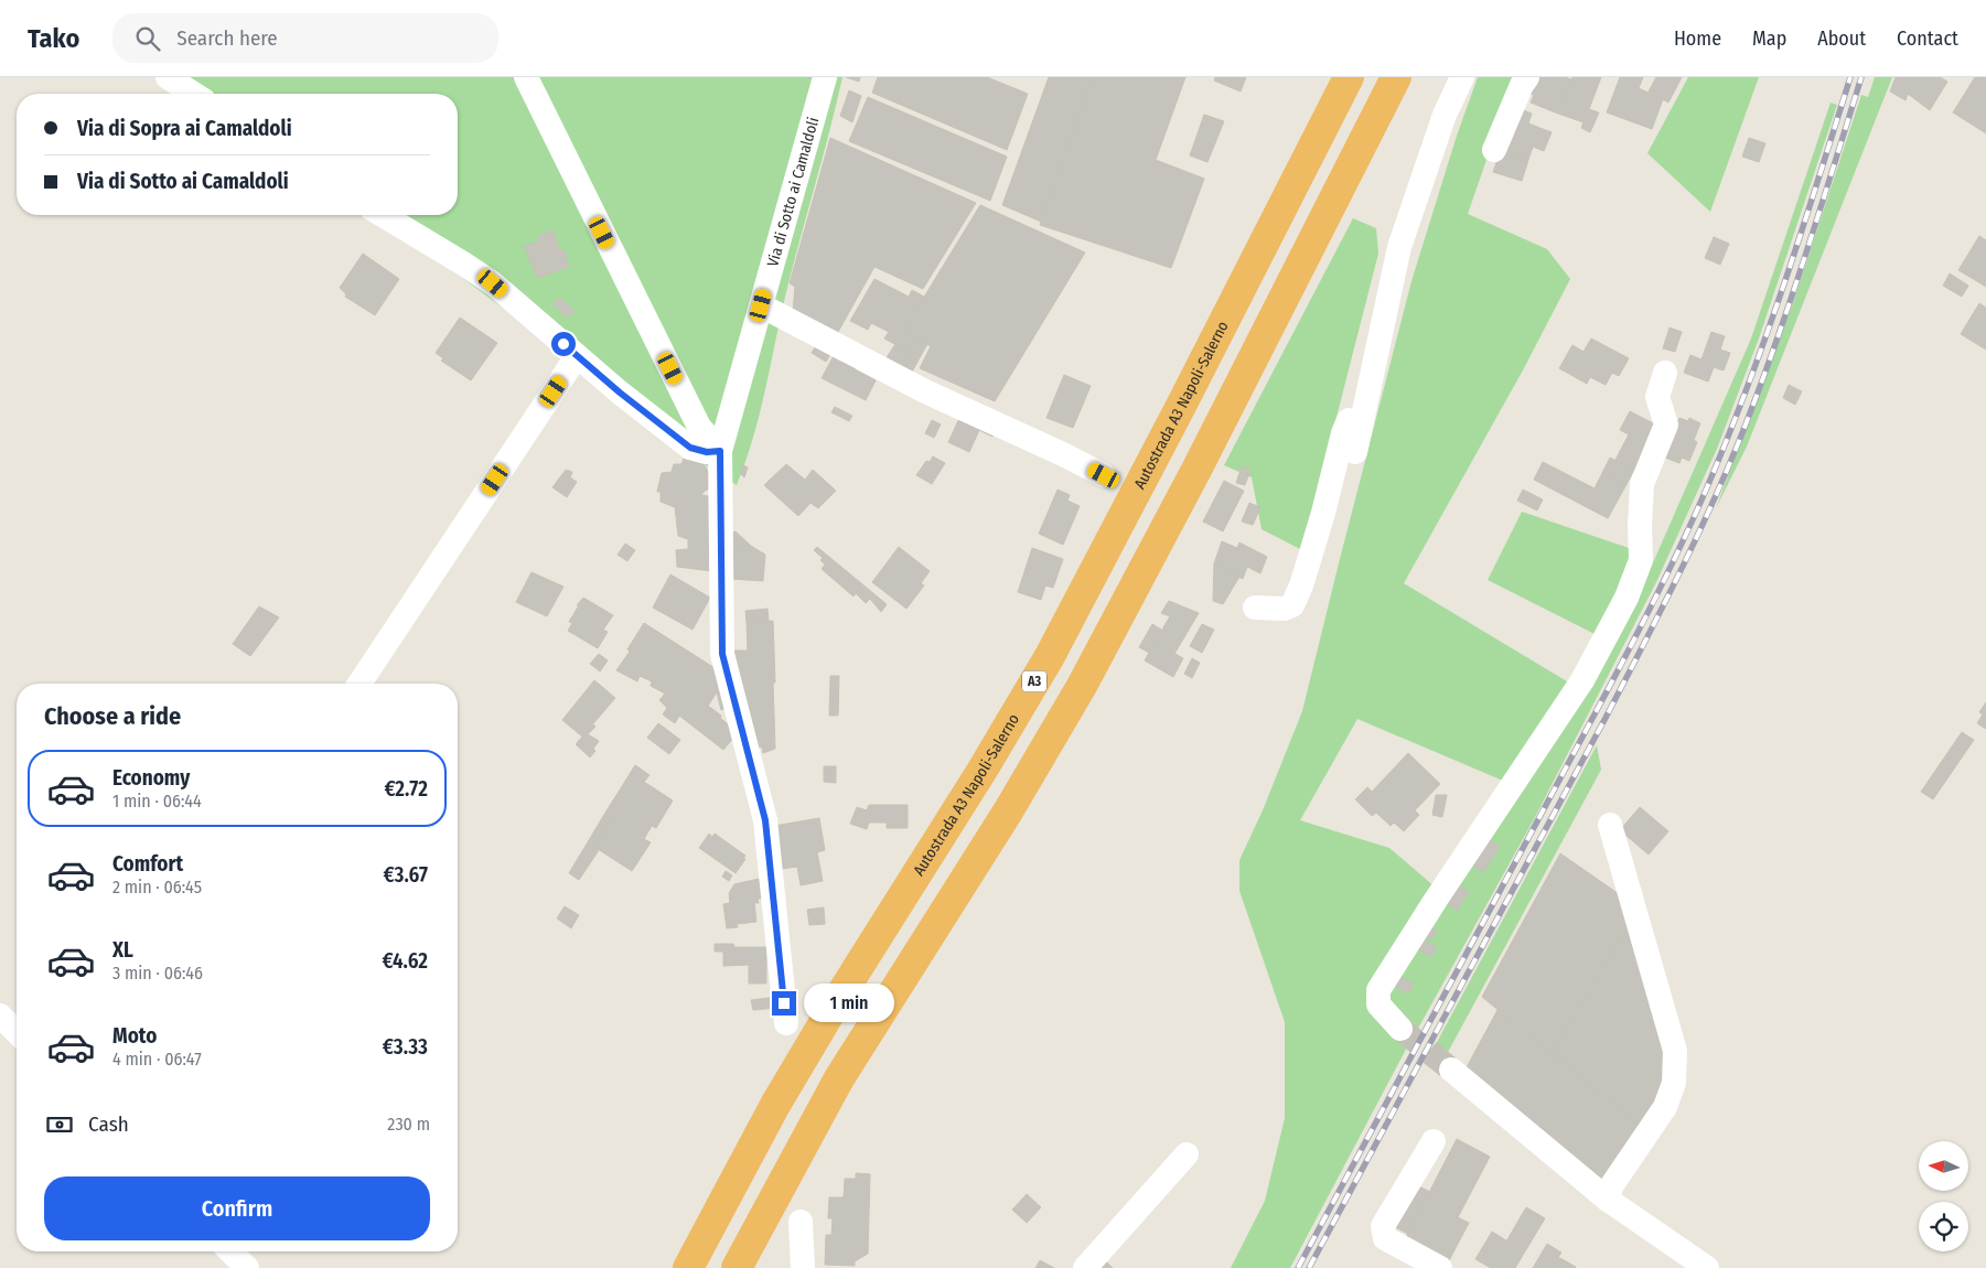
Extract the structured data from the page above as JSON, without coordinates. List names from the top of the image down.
{
  "streets": {
    "highway": ["Autostrada A3 Napoli-Salerno", "A3"],
    "street": ["Via di Sotto ai Camaldoli"]
  },
  "north": "left",
  "page": {
    "header": "Tako",
    "search": "Search here",
    "nav": [
      "Home",
      "Map",
      "About",
      "Contact"
    ],
    "banner": ["Via di Sopra ai Camaldoli", "Via di Sotto ai Camaldoli"],
    "heading": "Choose a ride",
    "list": [
      {
        "name": "Economy",
        "note": "1 min · 06:44",
        "value": "€2.72"
      },
      {
        "name": "Comfort",
        "note": "2 min · 06:45",
        "value": "€3.67"
      },
      {
        "name": "XL",
        "note": "3 min · 06:46",
        "value": "€4.62"
      },
      {
        "name": "Moto",
        "note": "4 min · 06:47",
        "value": "€3.33"
      }
    ],
    "bubble": "1 min",
    "pay": ["Cash", "230 m"],
    "buttons": "Confirm"
  }
}
